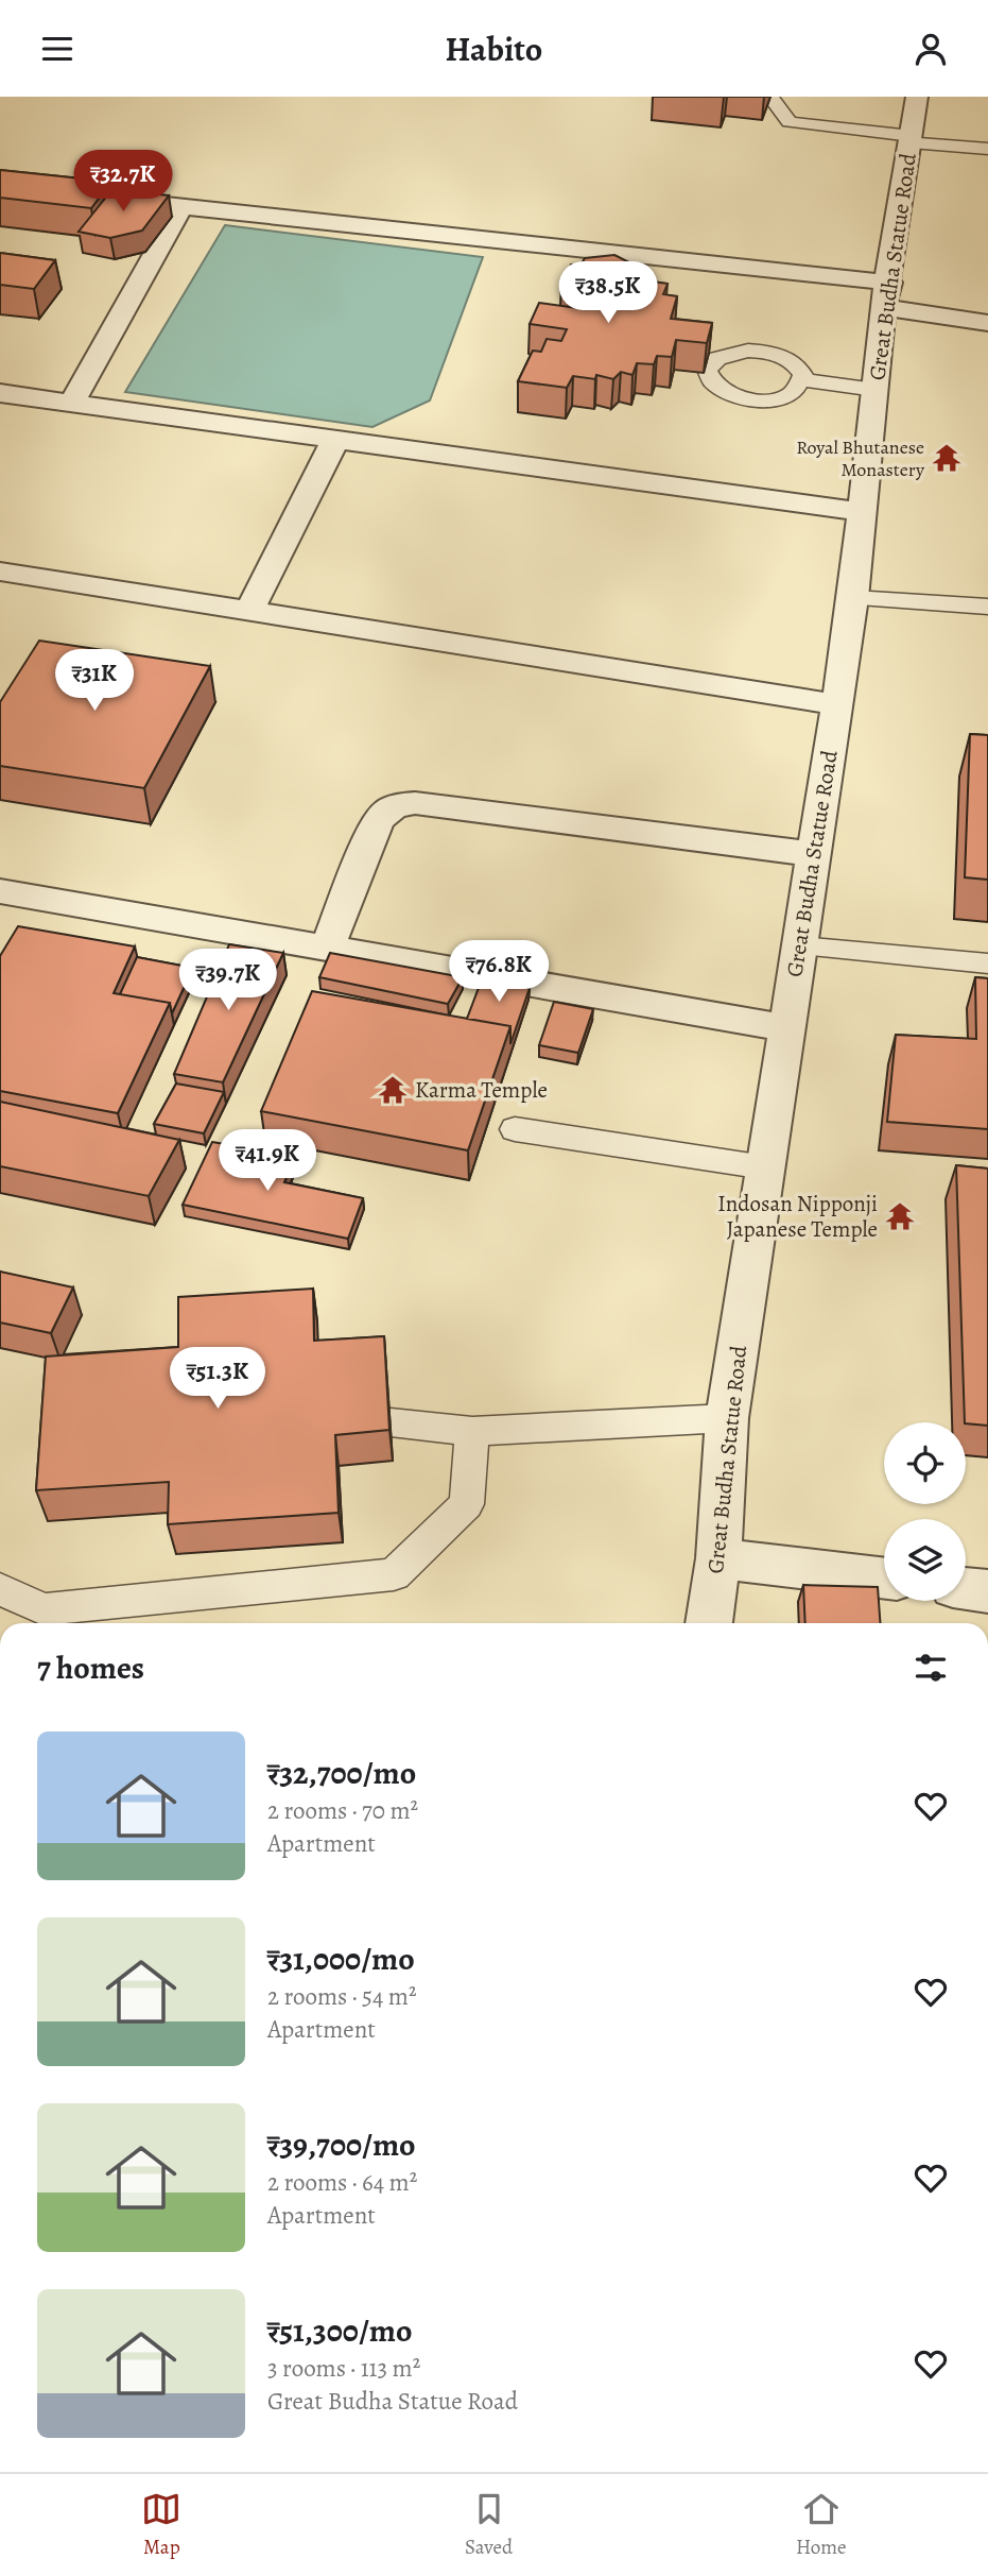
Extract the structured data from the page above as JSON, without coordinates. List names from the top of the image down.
{
  "streets": {
    "street": ["Great Budha Statue Road"]
  },
  "places": {
    "temple": ["Royal Bhutanese Monastery", "Karma Temple", "Indosan Nipponji Japanese Temple"]
  },
  "page": {
    "header": "Habito",
    "price": [
      "₹32.7K",
      "₹38.5K",
      "₹31K",
      "₹76.8K",
      "₹39.7K",
      "₹41.9K",
      "₹51.3K"
    ],
    "heading": "7 homes",
    "list": [
      {
        "name": "₹32,700/mo",
        "note": "2 rooms · 70 m² · Apartment"
      },
      {
        "name": "₹31,000/mo",
        "note": "2 rooms · 54 m² · Apartment"
      },
      {
        "name": "₹39,700/mo",
        "note": "2 rooms · 64 m² · Apartment"
      },
      {
        "name": "₹51,300/mo",
        "note": "3 rooms · 113 m² · Great Budha Statue Road"
      }
    ],
    "tabs": ["Map", "Saved", "Home"]
  }
}
